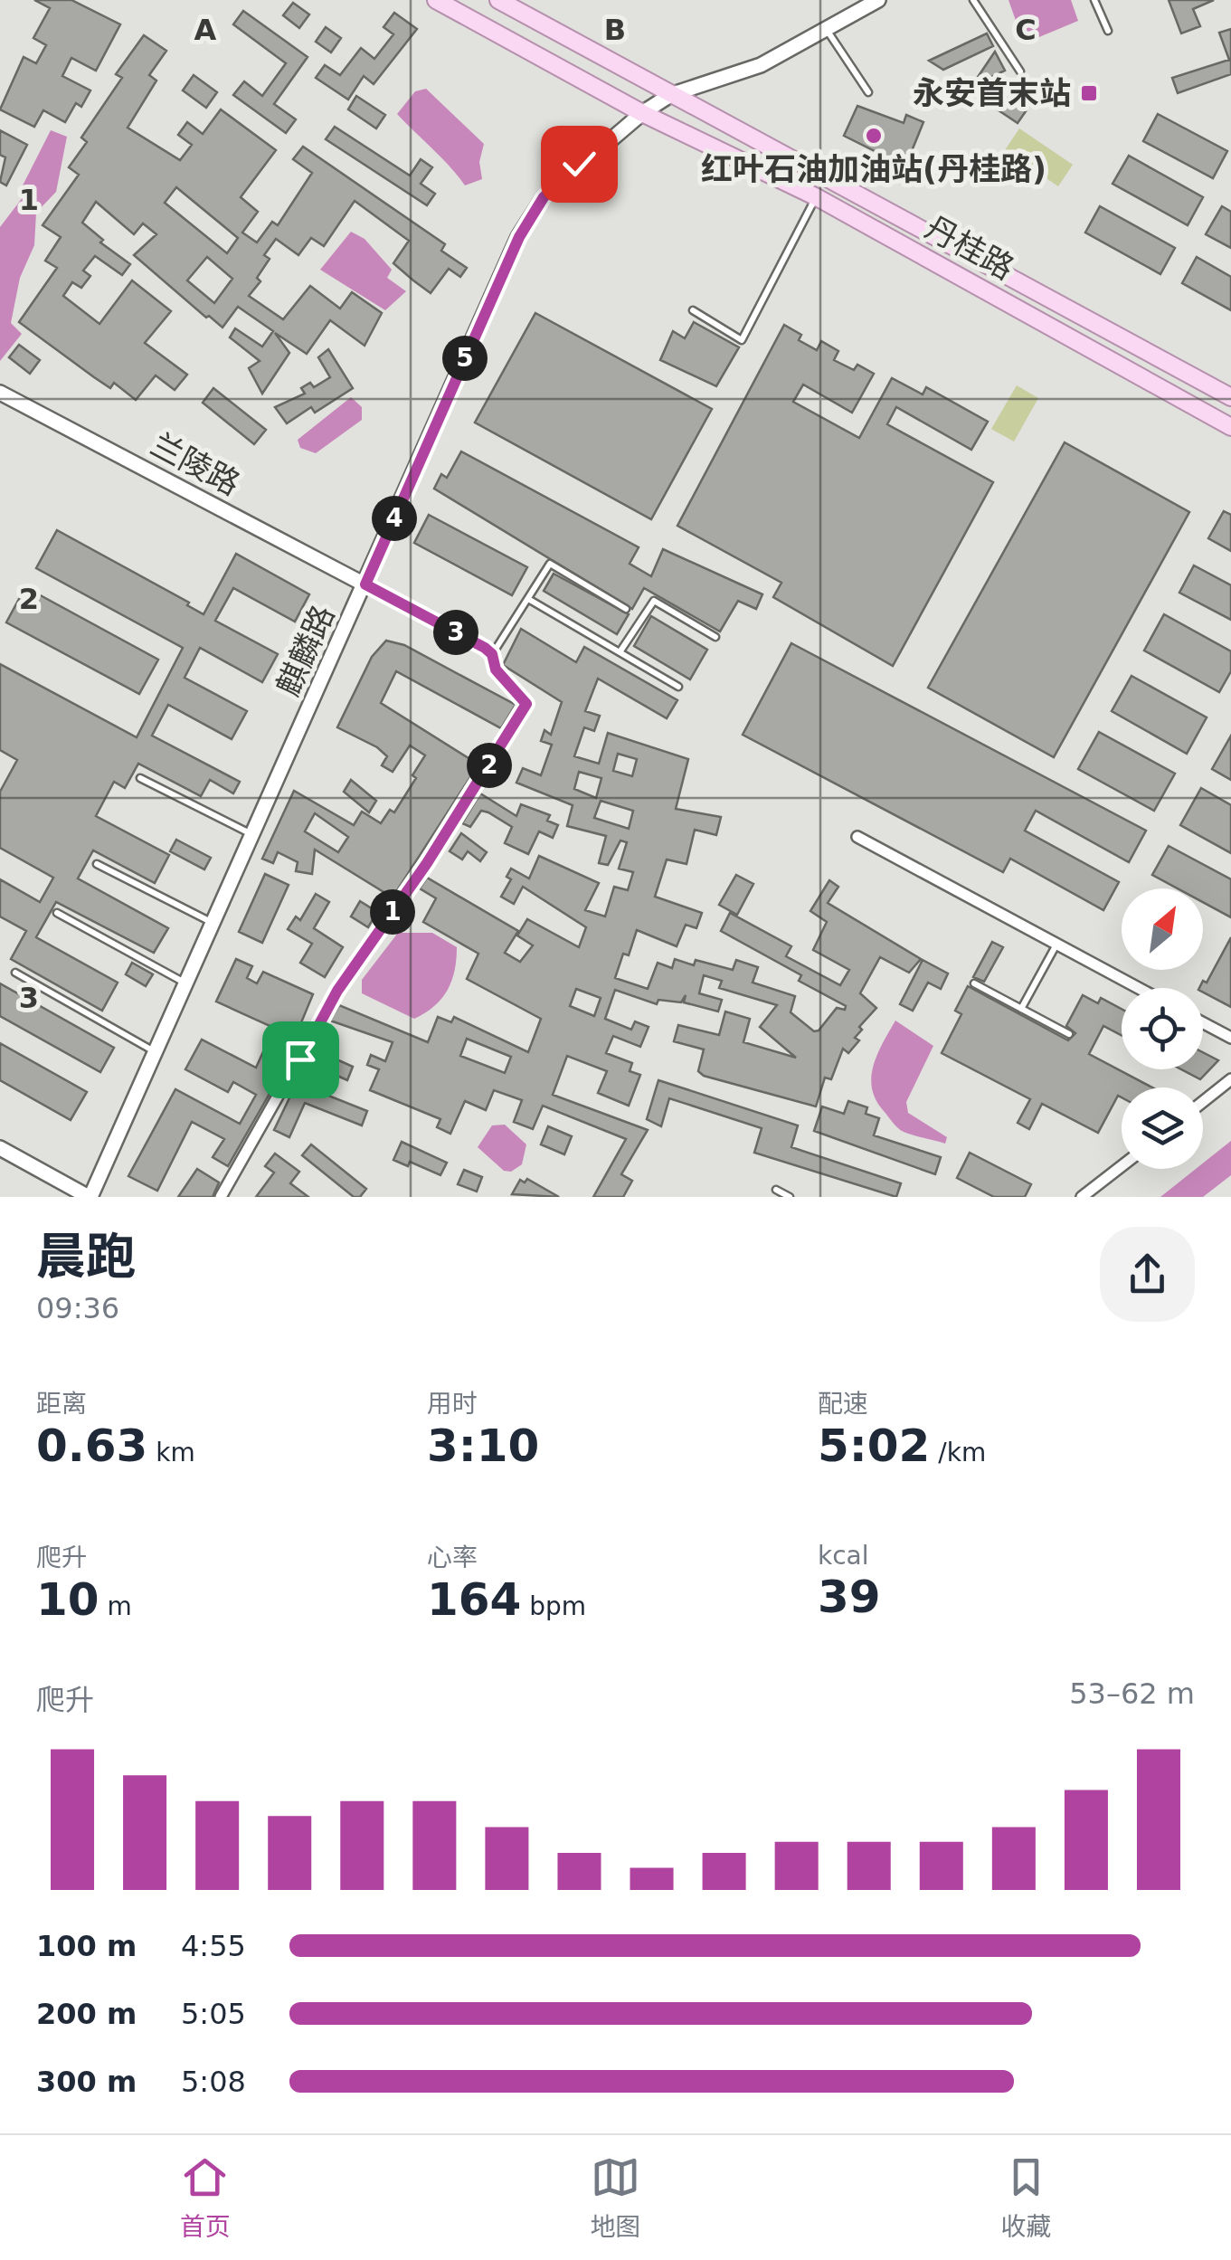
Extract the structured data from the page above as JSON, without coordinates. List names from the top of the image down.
{
  "streets": {
    "main road": ["丹桂路"],
    "street": ["兰陵路", "麒麟路"]
  },
  "crossings": [
    ["丹桂路", "麒麟路"],
    ["兰陵路", "麒麟路"]
  ],
  "places": {
    "transit": ["永安首末站"],
    "other": ["红叶石油加油站(丹桂路)"]
  },
  "north": "top right",
  "page": {
    "pins": [
      "5",
      "4",
      "3",
      "2",
      "1"
    ],
    "heading": ["晨跑", "09:36"],
    "stats": [
      ["距离", "0.63 km"],
      ["用时", "3:10"],
      ["配速", "5:02 /km"],
      ["爬升", "10 m"],
      ["心率", "164 bpm"],
      ["kcal", "39"]
    ],
    "chart": ["爬升", "53–62 m"],
    "list": [
      {
        "name": "100 m",
        "note": "4:55"
      },
      {
        "name": "200 m",
        "note": "5:05"
      },
      {
        "name": "300 m",
        "note": "5:08"
      }
    ],
    "tabs": ["首页", "地图", "收藏"]
  },
  "grid": {
    "columns": ["A", "B", "C"],
    "rows": ["1", "2", "3"]
  }
}
